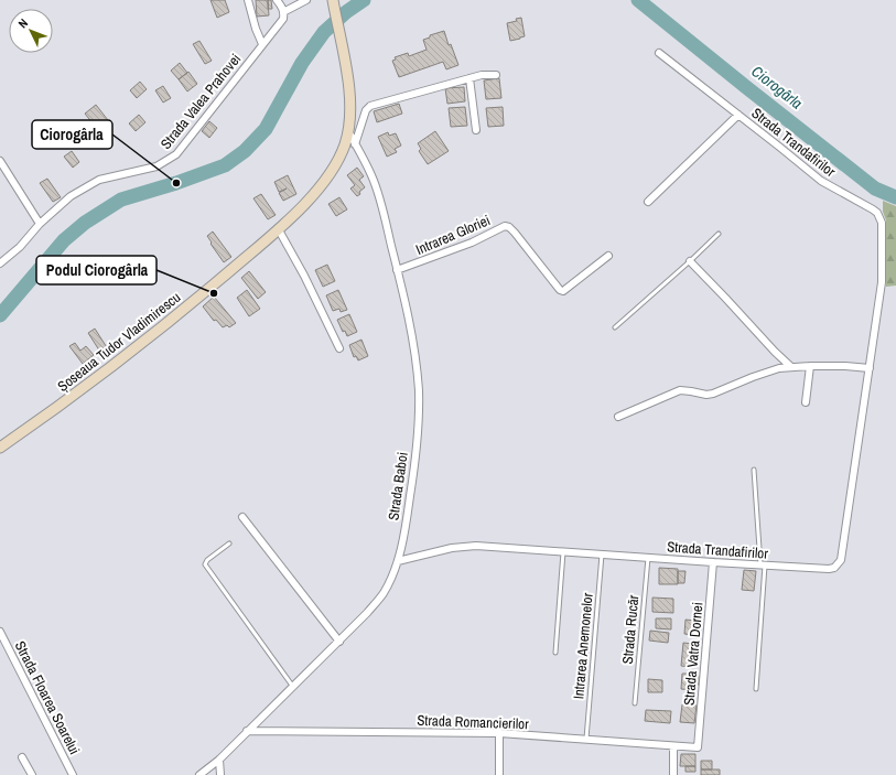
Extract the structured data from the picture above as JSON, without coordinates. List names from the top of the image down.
{
  "streets": {
    "main road": ["Șoseaua Tudor Vladimirescu"],
    "street": [
      "Strada Valea Prahovei",
      "Strada Trandafirilor",
      "Intrarea Gloriei",
      "Strada Baboi",
      "Strada Vatra Dornei",
      "Strada Floarea Soarelui",
      "Strada Romancierilor"
    ],
    "lane": ["Strada Rucăr", "Intrarea Anemonelor"]
  },
  "crossings": [
    ["Strada Trandafirilor", "Strada Baboi"],
    ["Strada Trandafirilor", "Strada Rucăr"],
    ["Strada Trandafirilor", "Intrarea Anemonelor"],
    ["Strada Trandafirilor", "Strada Vatra Dornei"],
    ["Intrarea Gloriei", "Strada Baboi"],
    ["Șoseaua Tudor Vladimirescu", "Strada Baboi"],
    ["Strada Baboi", "Strada Romancierilor"],
    ["Intrarea Anemonelor", "Strada Romancierilor"],
    ["Strada Vatra Dornei", "Strada Romancierilor"]
  ],
  "water": ["Ciorogârla"],
  "places": ["Ciorogârla", "Podul Ciorogârla"],
  "north": "top left"
}
